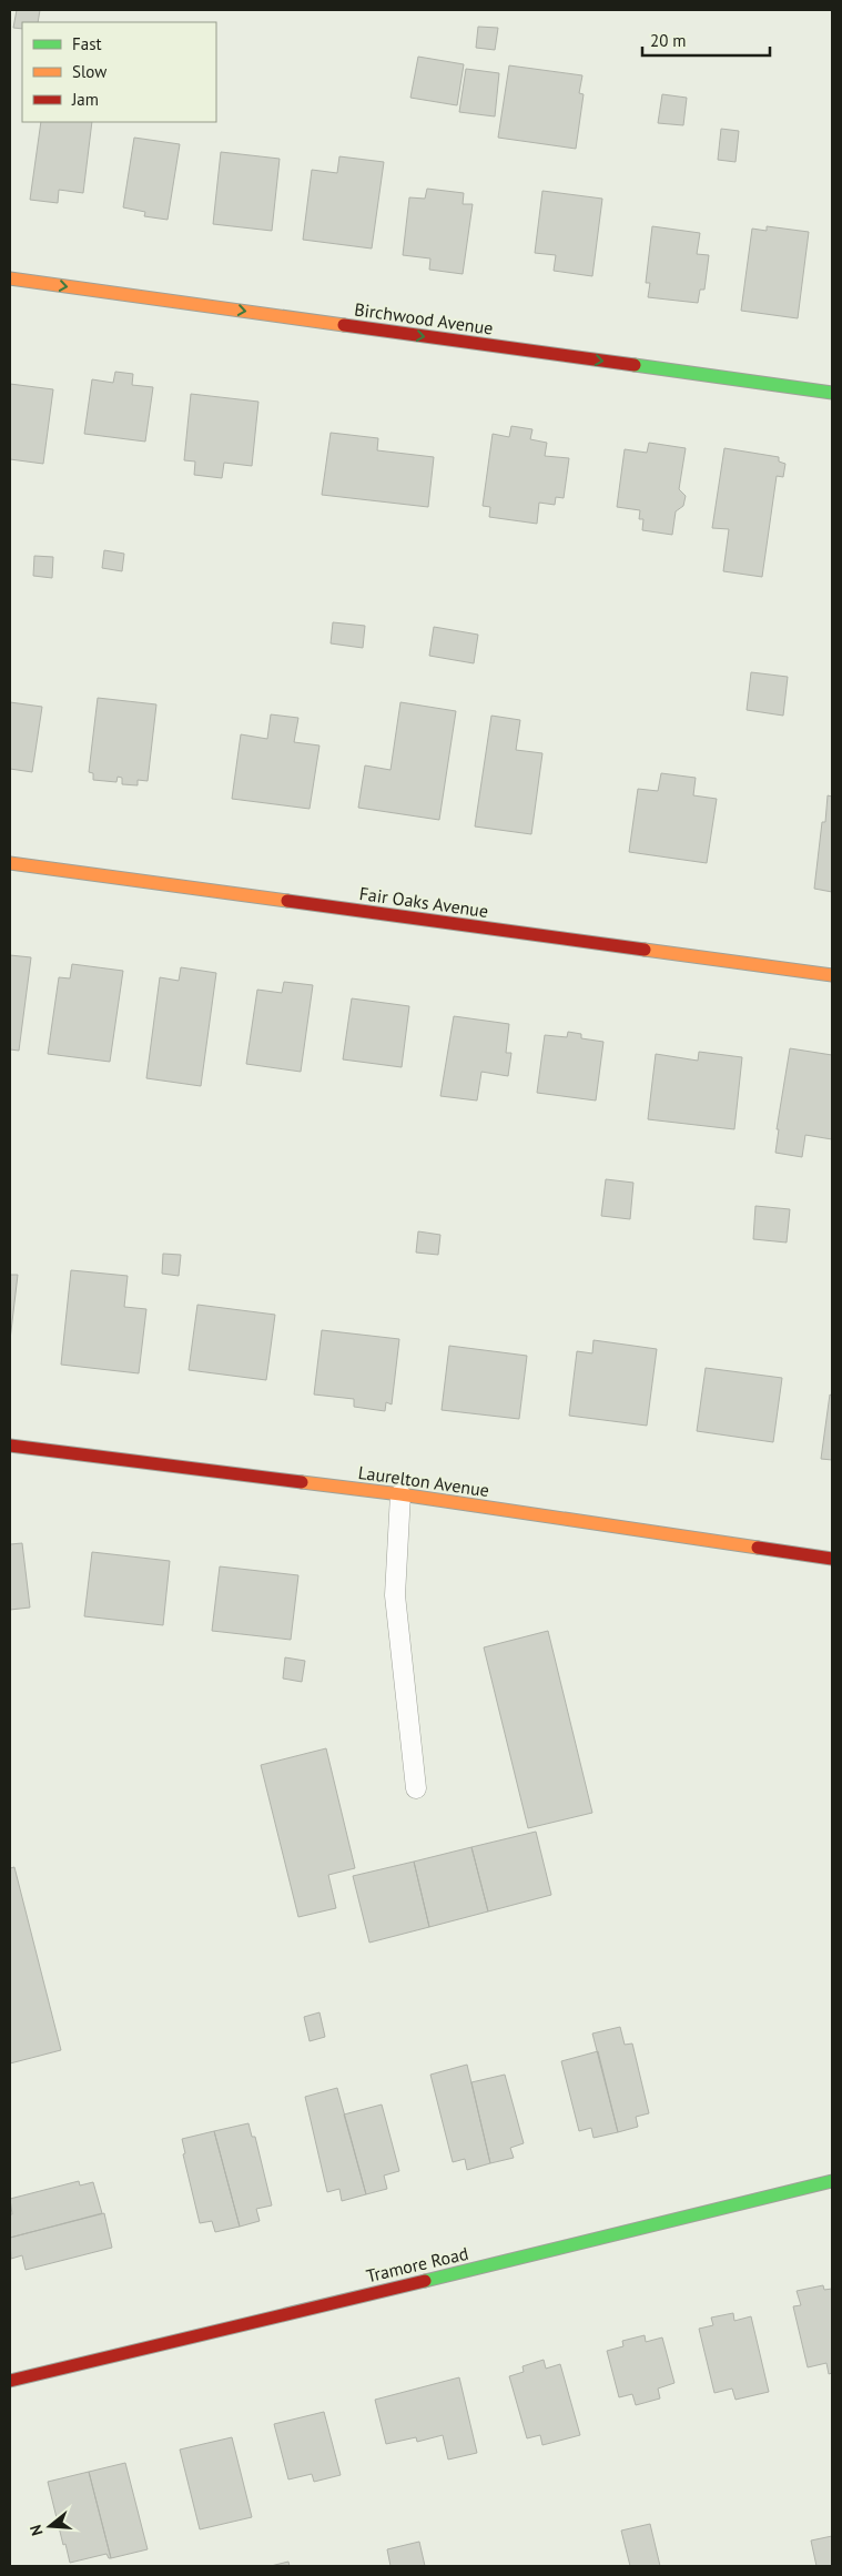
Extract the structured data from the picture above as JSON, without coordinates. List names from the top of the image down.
{
  "streets": {
    "street": [
      "Birchwood Avenue",
      "Fair Oaks Avenue",
      "Laurelton Avenue",
      "Tramore Road"
    ]
  },
  "one_way": ["Birchwood Avenue"],
  "legend": ["Fast", "Slow", "Jam"],
  "scale_bar": "20 m",
  "north": "left"
}
